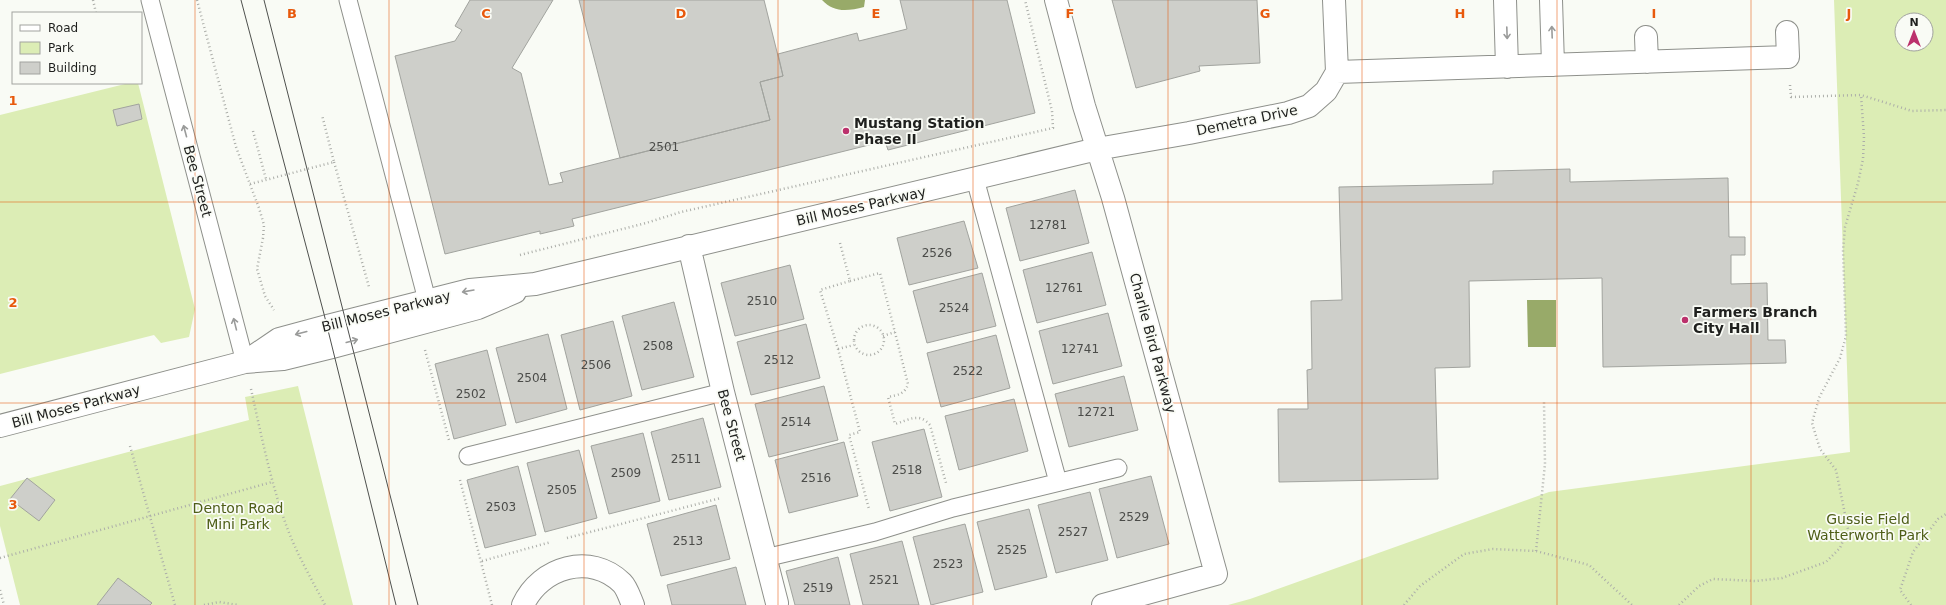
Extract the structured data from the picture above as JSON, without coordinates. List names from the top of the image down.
{
  "streets": {
    "street": [
      "Demetra Drive",
      "Bee Street",
      "Bill Moses Parkway",
      "Charlie Bird Parkway"
    ]
  },
  "crossings": [
    ["Demetra Drive", "Bill Moses Parkway"],
    ["Bee Street", "Bill Moses Parkway"],
    ["Bill Moses Parkway", "Charlie Bird Parkway"]
  ],
  "one_way": ["Bee Street"],
  "parks": ["Denton Road Mini Park", "Gussie Field Watterworth Park"],
  "places": ["Mustang Station Phase II", "Farmers Branch City Hall"],
  "house_numbers": [
    "2501",
    "12781",
    "2526",
    "12761",
    "2510",
    "2524",
    "2508",
    "12741",
    "2512",
    "2506",
    "2522",
    "2504",
    "2502",
    "12721",
    "2514",
    "2511",
    "2518",
    "2509",
    "2516",
    "2505",
    "2503",
    "2529",
    "2527",
    "2513",
    "2525",
    "2523",
    "2521",
    "2519"
  ],
  "legend": ["Road", "Park", "Building"],
  "north": "top",
  "grid": {
    "columns": [
      "B",
      "C",
      "D",
      "E",
      "F",
      "G",
      "H",
      "I",
      "J"
    ],
    "rows": ["1", "2", "3"]
  }
}
